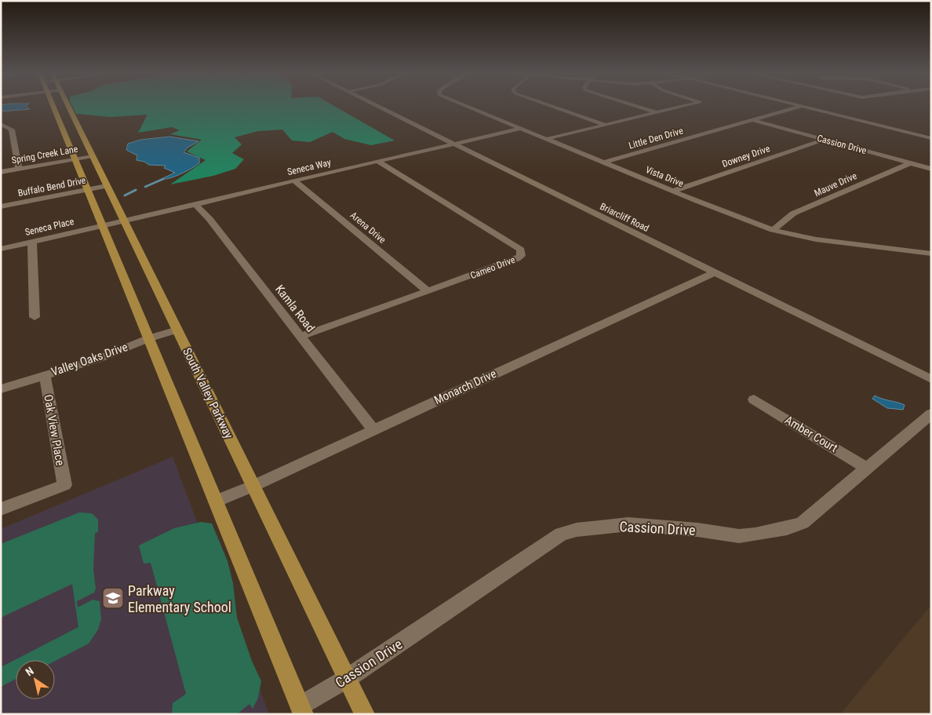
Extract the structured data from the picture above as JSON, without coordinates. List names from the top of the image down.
{
  "streets": {
    "main road": ["South Valley Parkway"],
    "street": [
      "Little Den Drive",
      "Cassion Drive",
      "Spring Creek Lane",
      "Downey Drive",
      "Seneca Way",
      "Vista Drive",
      "Mauve Drive",
      "Buffalo Bend Drive",
      "Briarcliff Road",
      "Seneca Place",
      "Arena Drive",
      "Cameo Drive",
      "Kamla Road",
      "Valley Oaks Drive",
      "Monarch Drive",
      "Oak View Place",
      "Amber Court"
    ]
  },
  "crossings": [
    ["Little Den Drive", "Cassion Drive"],
    ["Little Den Drive", "Vista Drive"],
    ["Cassion Drive", "Downey Drive"],
    ["Cassion Drive", "Mauve Drive"],
    ["Cassion Drive", "South Valley Parkway"],
    ["Cassion Drive", "Amber Court"],
    ["Spring Creek Lane", "South Valley Parkway"],
    ["Downey Drive", "Vista Drive"],
    ["Seneca Way", "Vista Drive"],
    ["Seneca Way", "Briarcliff Road"],
    ["Seneca Way", "Seneca Place"],
    ["Seneca Way", "Arena Drive"],
    ["Seneca Way", "Cameo Drive"],
    ["Seneca Way", "Kamla Road"],
    ["Seneca Way", "South Valley Parkway"],
    ["Vista Drive", "Mauve Drive"],
    ["Buffalo Bend Drive", "South Valley Parkway"],
    ["Briarcliff Road", "Monarch Drive"],
    ["Arena Drive", "Cameo Drive"],
    ["Cameo Drive", "Kamla Road"],
    ["Kamla Road", "Monarch Drive"],
    ["Valley Oaks Drive", "South Valley Parkway"],
    ["Valley Oaks Drive", "Oak View Place"],
    ["Monarch Drive", "South Valley Parkway"]
  ],
  "places": {
    "school or university": ["Parkway Elementary School"]
  },
  "north": "top left"
}
